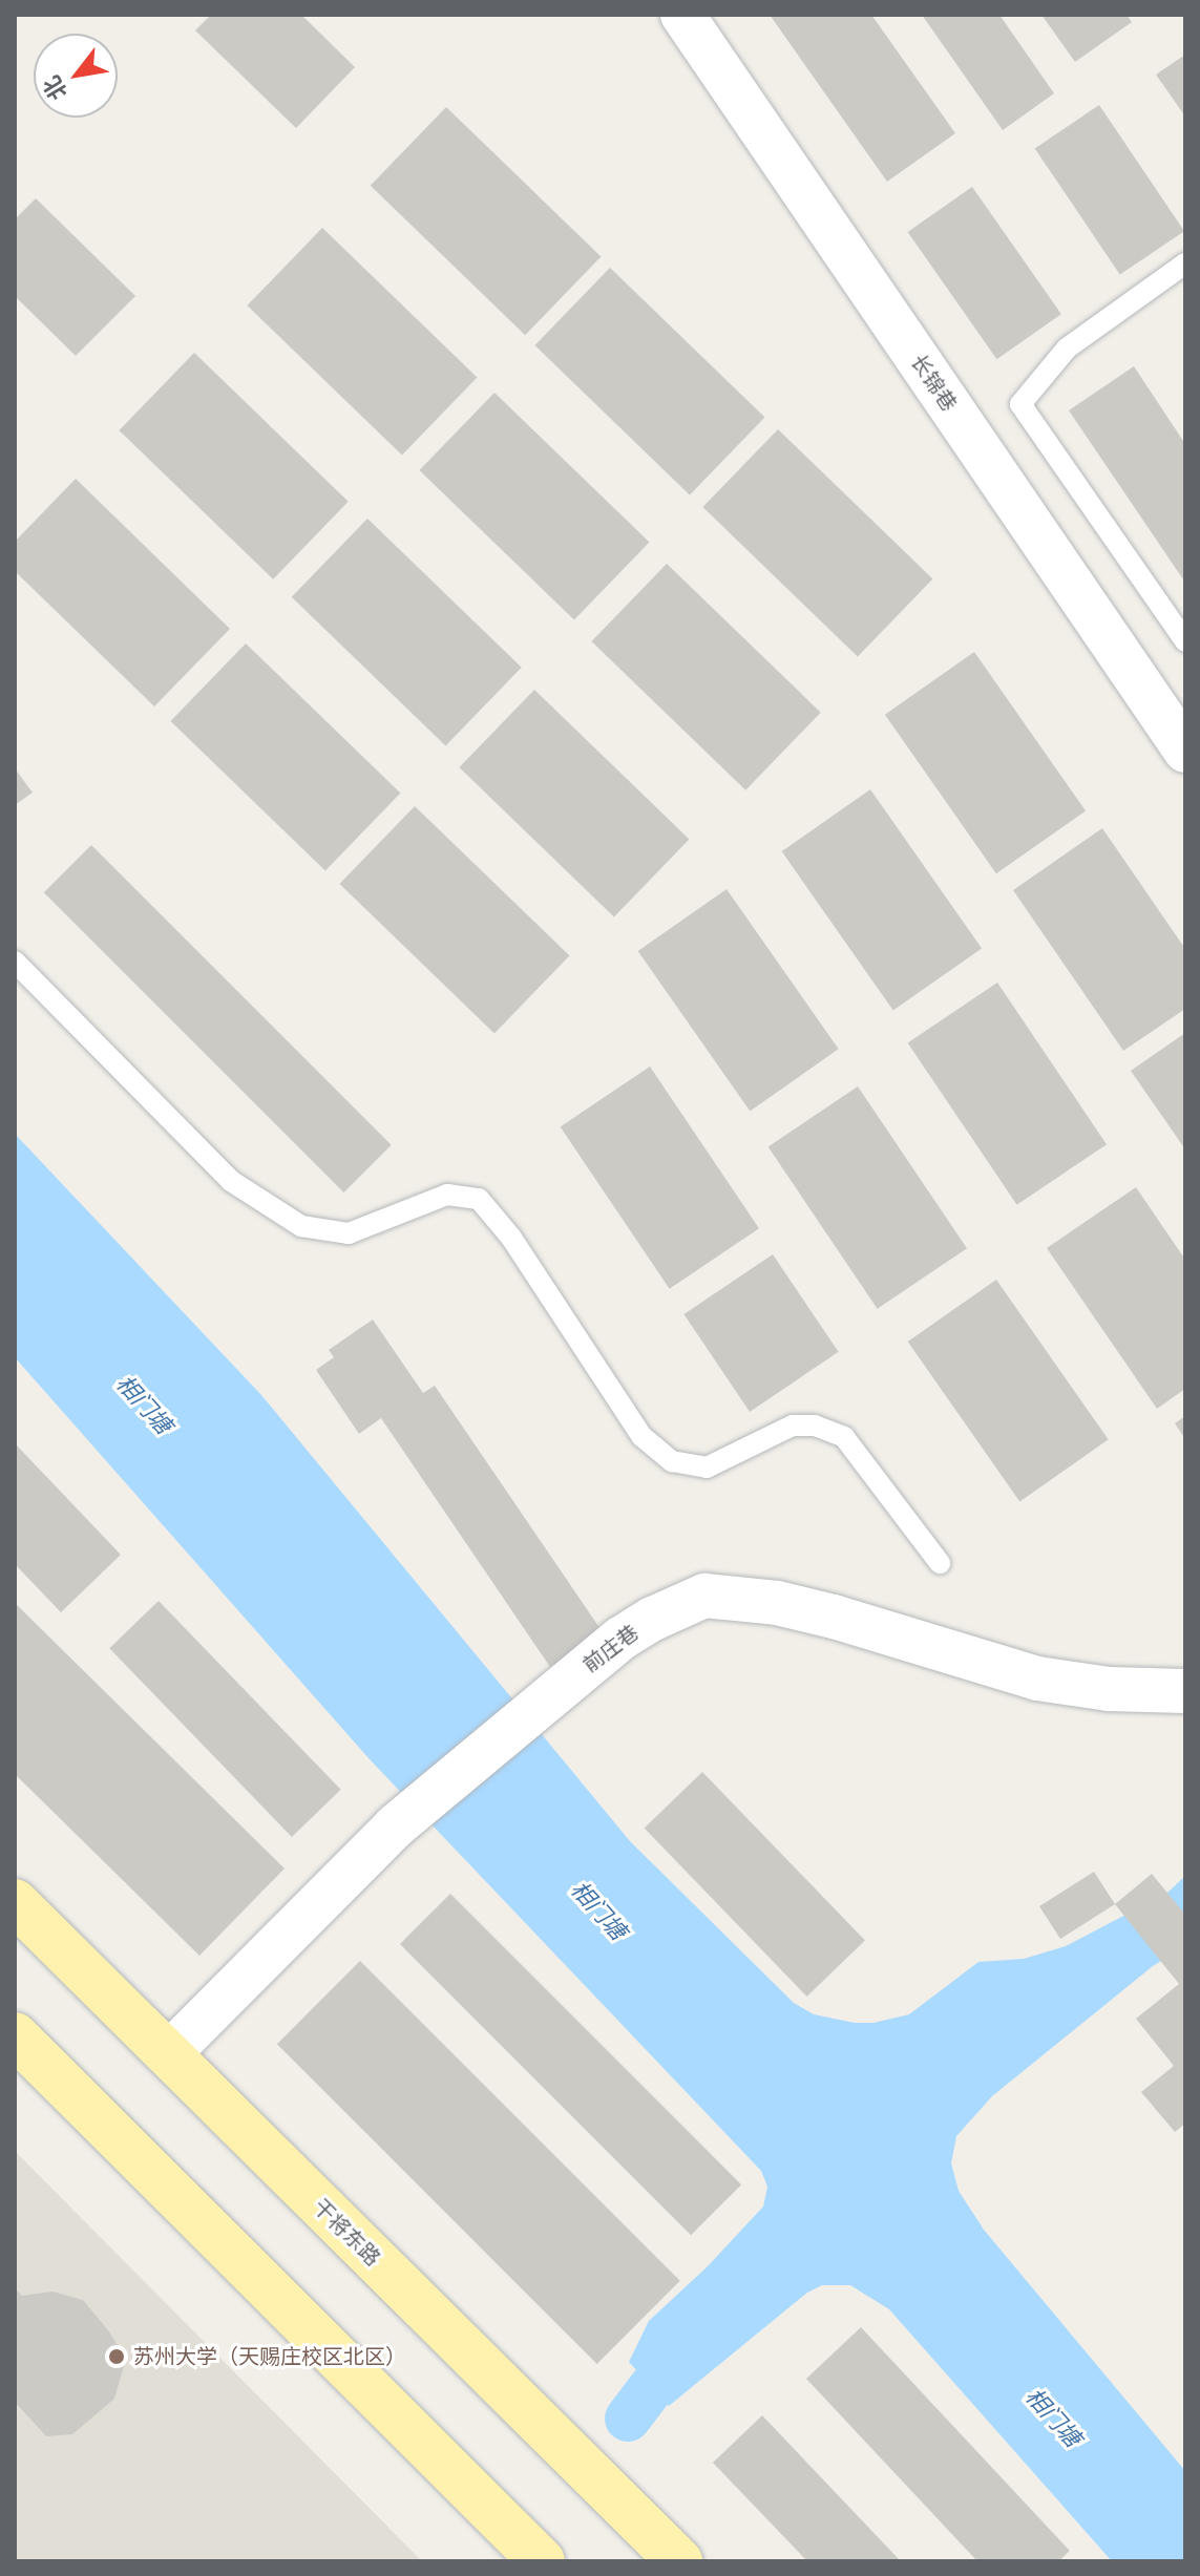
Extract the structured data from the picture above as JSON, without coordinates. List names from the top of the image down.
{
  "streets": {
    "main road": ["干将东路"],
    "street": ["长锦巷", "前庄巷"]
  },
  "crossings": [
    ["前庄巷", "干将东路"]
  ],
  "water": ["相门塘"],
  "places": ["苏州大学（天赐庄校区北区）"],
  "north": "bottom left"
}
